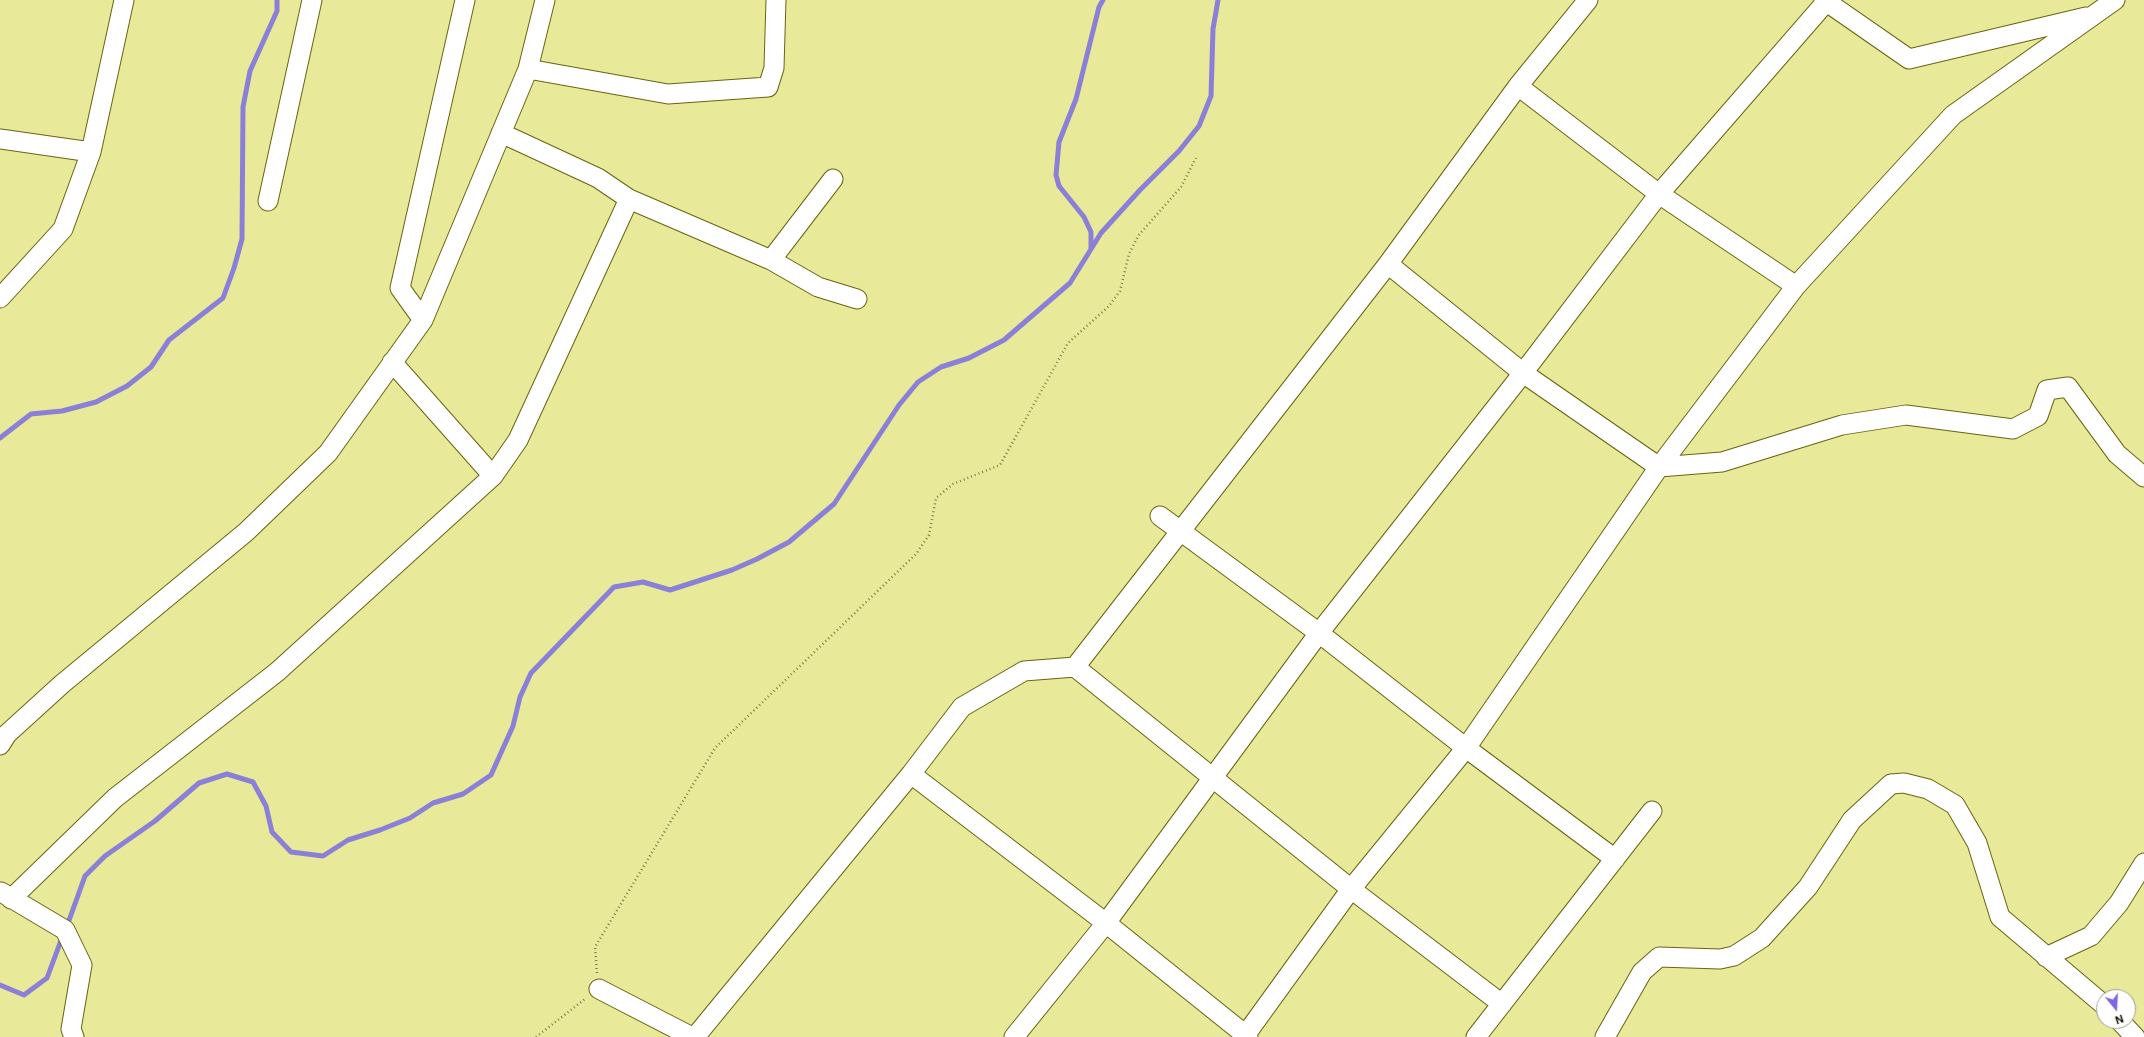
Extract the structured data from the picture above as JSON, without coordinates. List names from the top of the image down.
{
  "north": "bottom"
}
